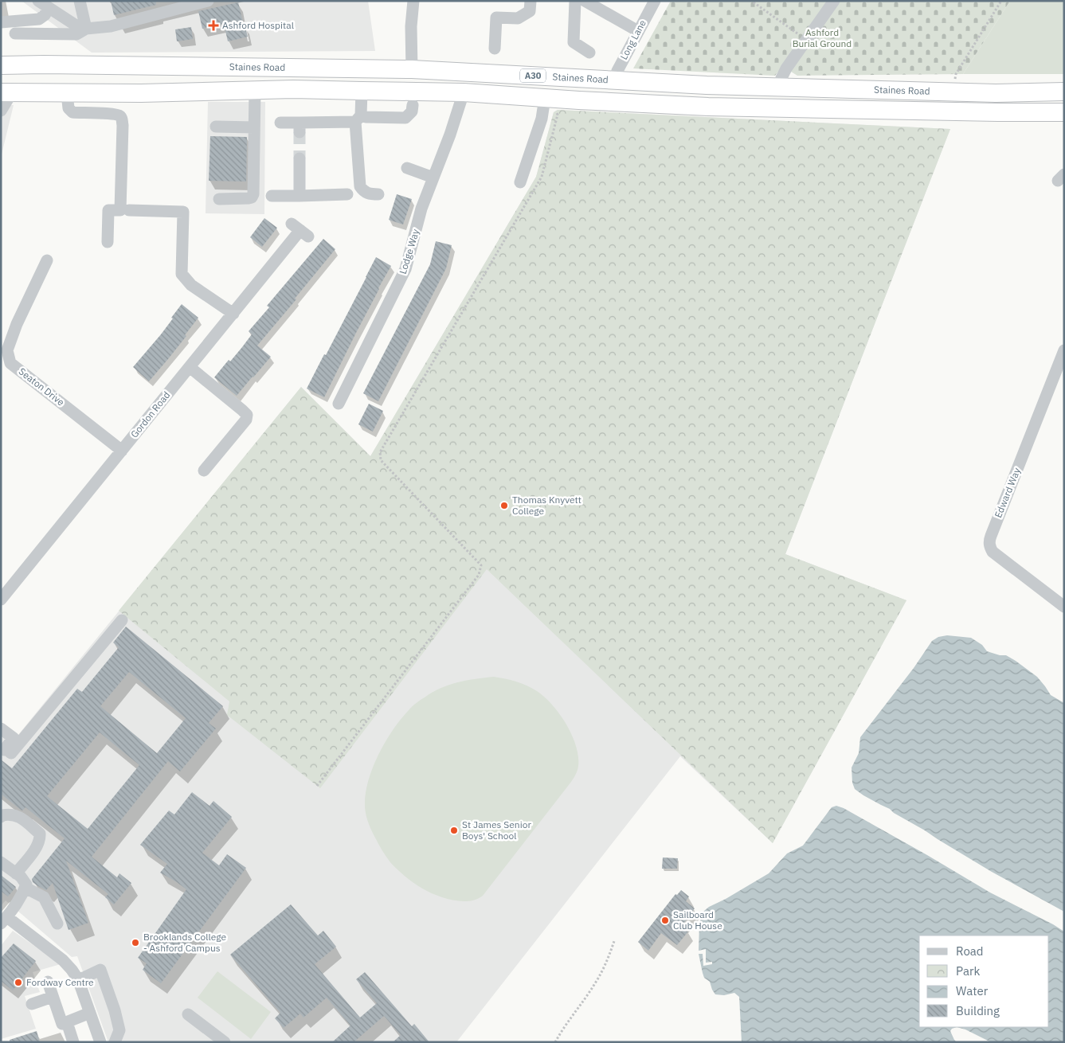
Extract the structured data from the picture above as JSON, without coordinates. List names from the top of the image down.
{
  "streets": {
    "highway": ["Staines Road", "A30"],
    "street": [
      "Long Lane",
      "Lodge Way",
      "Seaton Drive",
      "Gordon Road",
      "Edward Way"
    ]
  },
  "crossings": [
    ["Long Lane", "Staines Road"],
    ["Staines Road", "Lodge Way"],
    ["Seaton Drive", "Gordon Road"]
  ],
  "parks": ["Ashford Burial Ground"],
  "places": {
    "health": ["Ashford Hospital"],
    "other": [
      "Thomas Knyvett College",
      "St James Senior Boys' School",
      "Sailboard Club House",
      "Brooklands College - Ashford Campus",
      "Fordway Centre"
    ]
  },
  "legend": [
    "Road",
    "Park",
    "Water",
    "Building"
  ]
}
